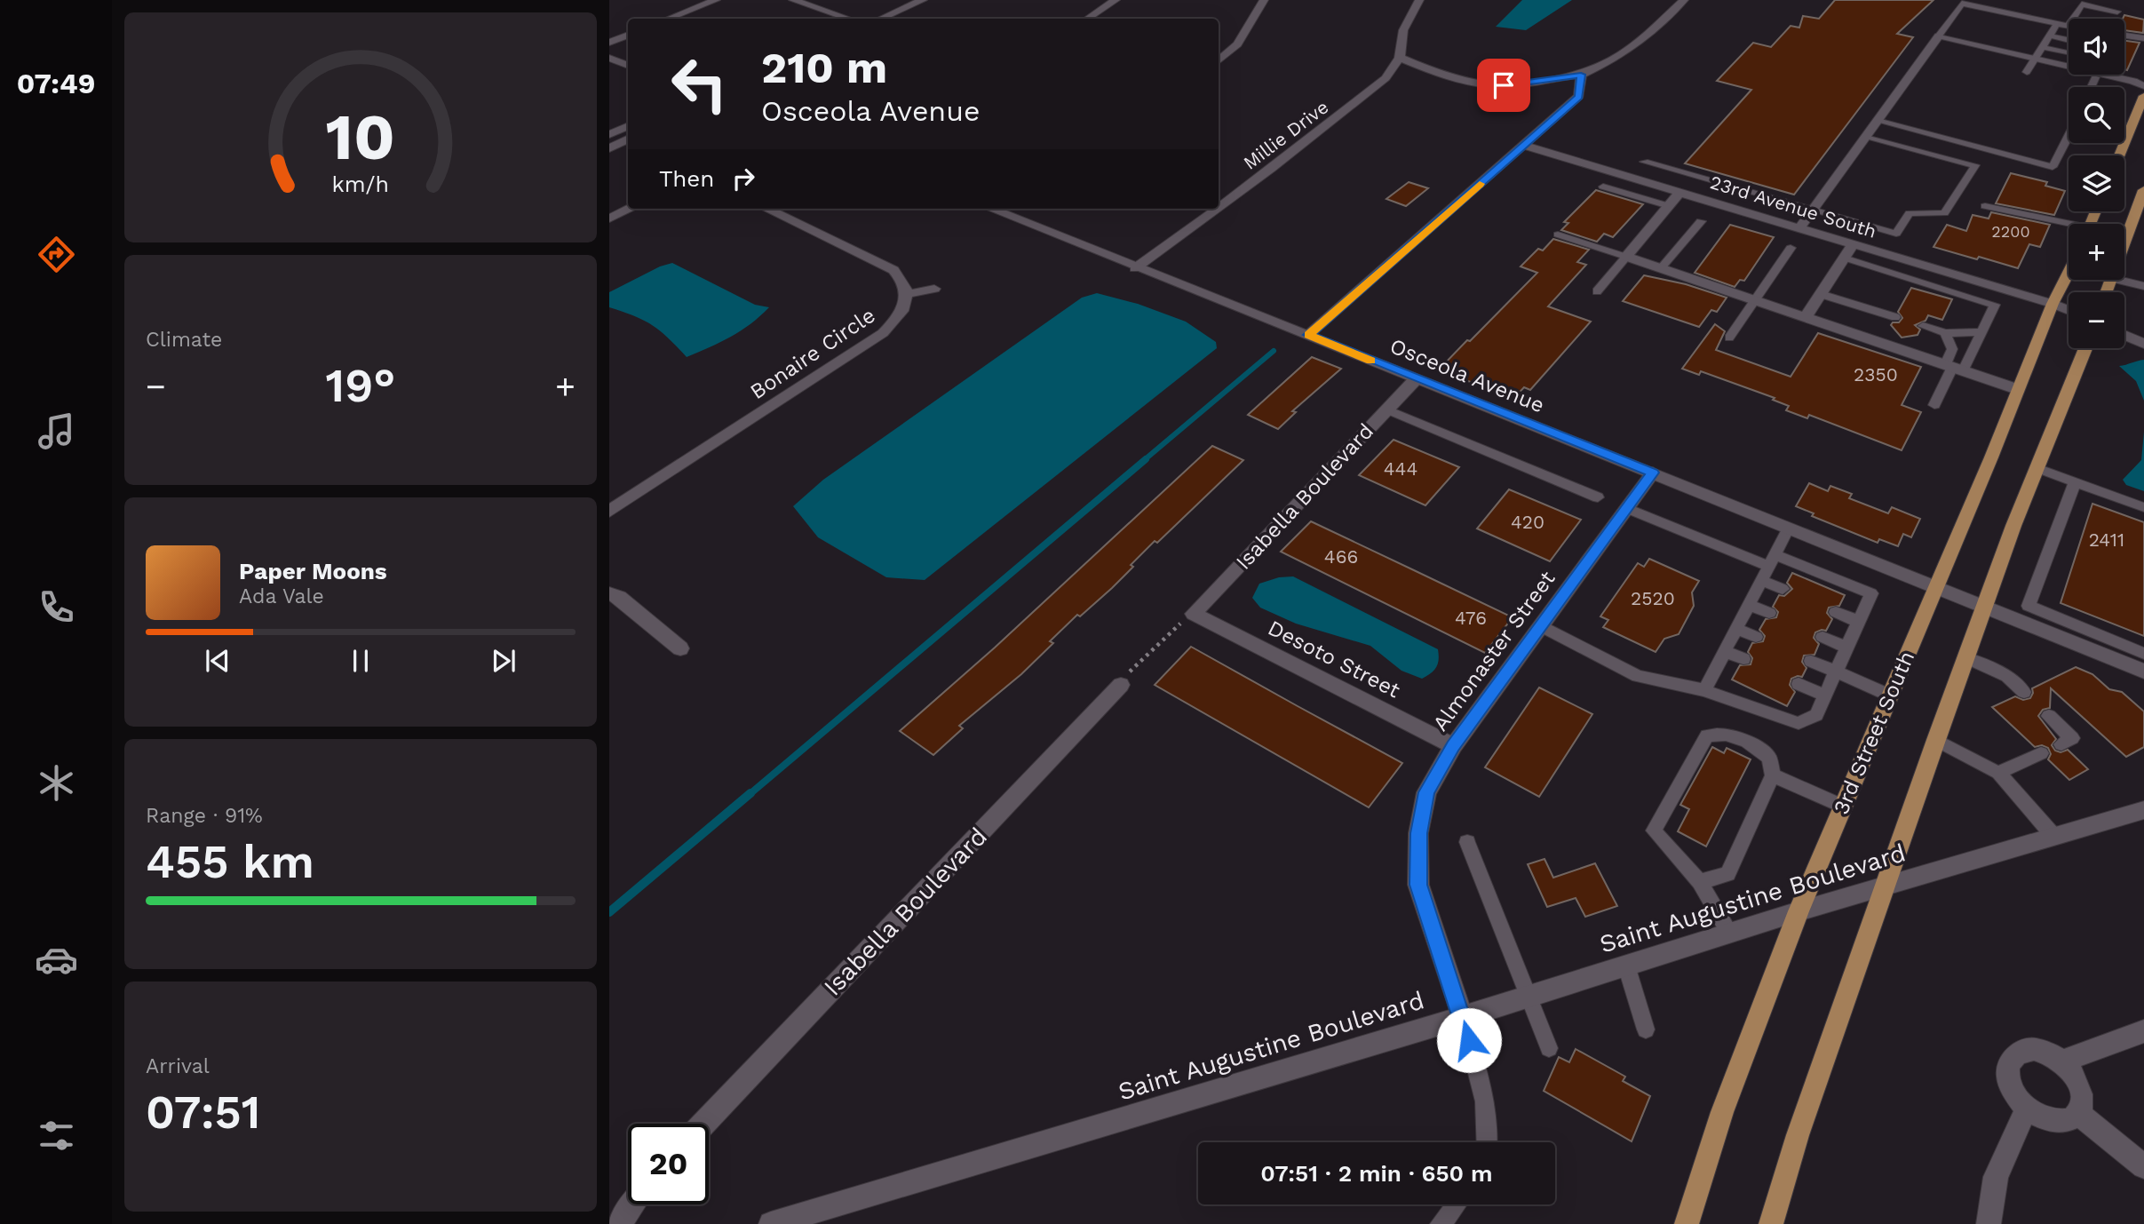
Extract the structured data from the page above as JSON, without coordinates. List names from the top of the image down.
{
  "streets": {
    "main road": ["3rd Street South"],
    "street": [
      "Millie Drive",
      "23rd Avenue South",
      "Bonaire Circle",
      "Osceola Avenue",
      "Isabella Boulevard",
      "Almonaster Street",
      "Desoto Street",
      "Saint Augustine Boulevard"
    ]
  },
  "crossings": [
    ["Millie Drive", "Osceola Avenue"],
    ["23rd Avenue South", "3rd Street South"],
    ["Osceola Avenue", "Isabella Boulevard"],
    ["Osceola Avenue", "Almonaster Street"],
    ["Osceola Avenue", "3rd Street South"],
    ["Isabella Boulevard", "Desoto Street"],
    ["Almonaster Street", "Desoto Street"],
    ["Almonaster Street", "Saint Augustine Boulevard"],
    ["3rd Street South", "Saint Augustine Boulevard"]
  ],
  "house_numbers": [
    "2200",
    "2350",
    "444",
    "420",
    "2411",
    "466",
    "2520",
    "476"
  ],
  "page": {
    "tabs": "07:49",
    "map_buttons": ["+", "−"],
    "turn": ["210 m", "Osceola Avenue"],
    "then": "Then",
    "tile": [
      "Climate",
      ["Range · 91%", "455 km"],
      ["Arrival", "07:51"]
    ],
    "heat": ["−", "19°", "+"],
    "song": ["Paper Moons", "Ada Vale"],
    "limit": "20",
    "trip": "07:51 · 2 min · 650 m",
    "gauge": ["10", "km/h"]
  }
}
